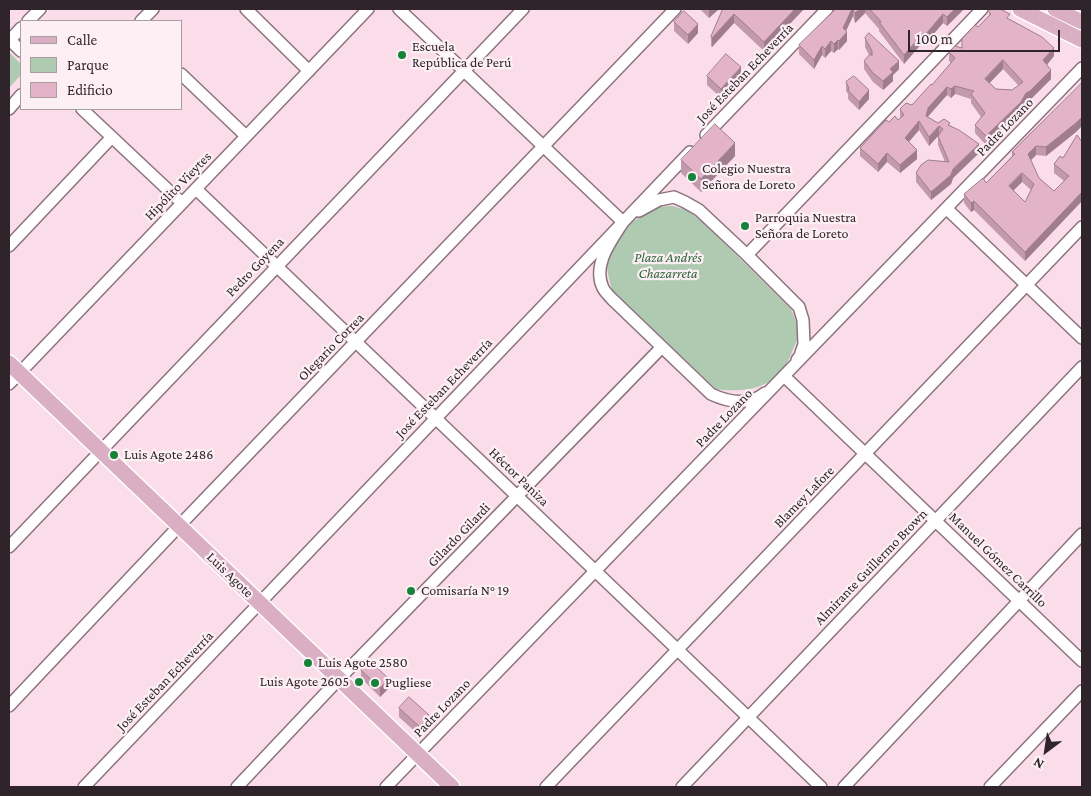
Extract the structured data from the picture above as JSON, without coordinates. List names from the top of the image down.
{
  "streets": {
    "main road": ["Luis Agote"],
    "street": [
      "José Esteban Echeverría",
      "Padre Lozano",
      "Hipólito Vieytes",
      "Pedro Goyena",
      "Olegario Correa",
      "Héctor Paniza",
      "Blamey Lafore",
      "Gilardo Gilardi",
      "Manuel Gómez Carrillo",
      "Almirante Guillermo Brown"
    ]
  },
  "crossings": [
    ["José Esteban Echeverría", "Héctor Paniza"],
    ["José Esteban Echeverría", "Luis Agote"],
    ["Padre Lozano", "Héctor Paniza"],
    ["Padre Lozano", "Manuel Gómez Carrillo"],
    ["Padre Lozano", "Luis Agote"],
    ["Hipólito Vieytes", "Héctor Paniza"],
    ["Hipólito Vieytes", "Luis Agote"],
    ["Pedro Goyena", "Héctor Paniza"],
    ["Pedro Goyena", "Luis Agote"],
    ["Olegario Correa", "Héctor Paniza"],
    ["Olegario Correa", "Luis Agote"],
    ["Héctor Paniza", "Blamey Lafore"],
    ["Héctor Paniza", "Gilardo Gilardi"],
    ["Héctor Paniza", "Almirante Guillermo Brown"],
    ["Blamey Lafore", "Manuel Gómez Carrillo"],
    ["Gilardo Gilardi", "Luis Agote"],
    ["Manuel Gómez Carrillo", "Almirante Guillermo Brown"]
  ],
  "parks": ["Plaza Andrés Chazarreta"],
  "places": [
    "Escuela República de Perú",
    "Colegio Nuestra Señora de Loreto",
    "Parroquia Nuestra Señora de Loreto",
    "Luis Agote 2486",
    "Comisaría N° 19",
    "Luis Agote 2580",
    "Luis Agote 2605",
    "Pugliese"
  ],
  "legend": ["Calle", "Parque", "Edificio"],
  "scale_bar": "100 m",
  "north": "bottom left"
}
